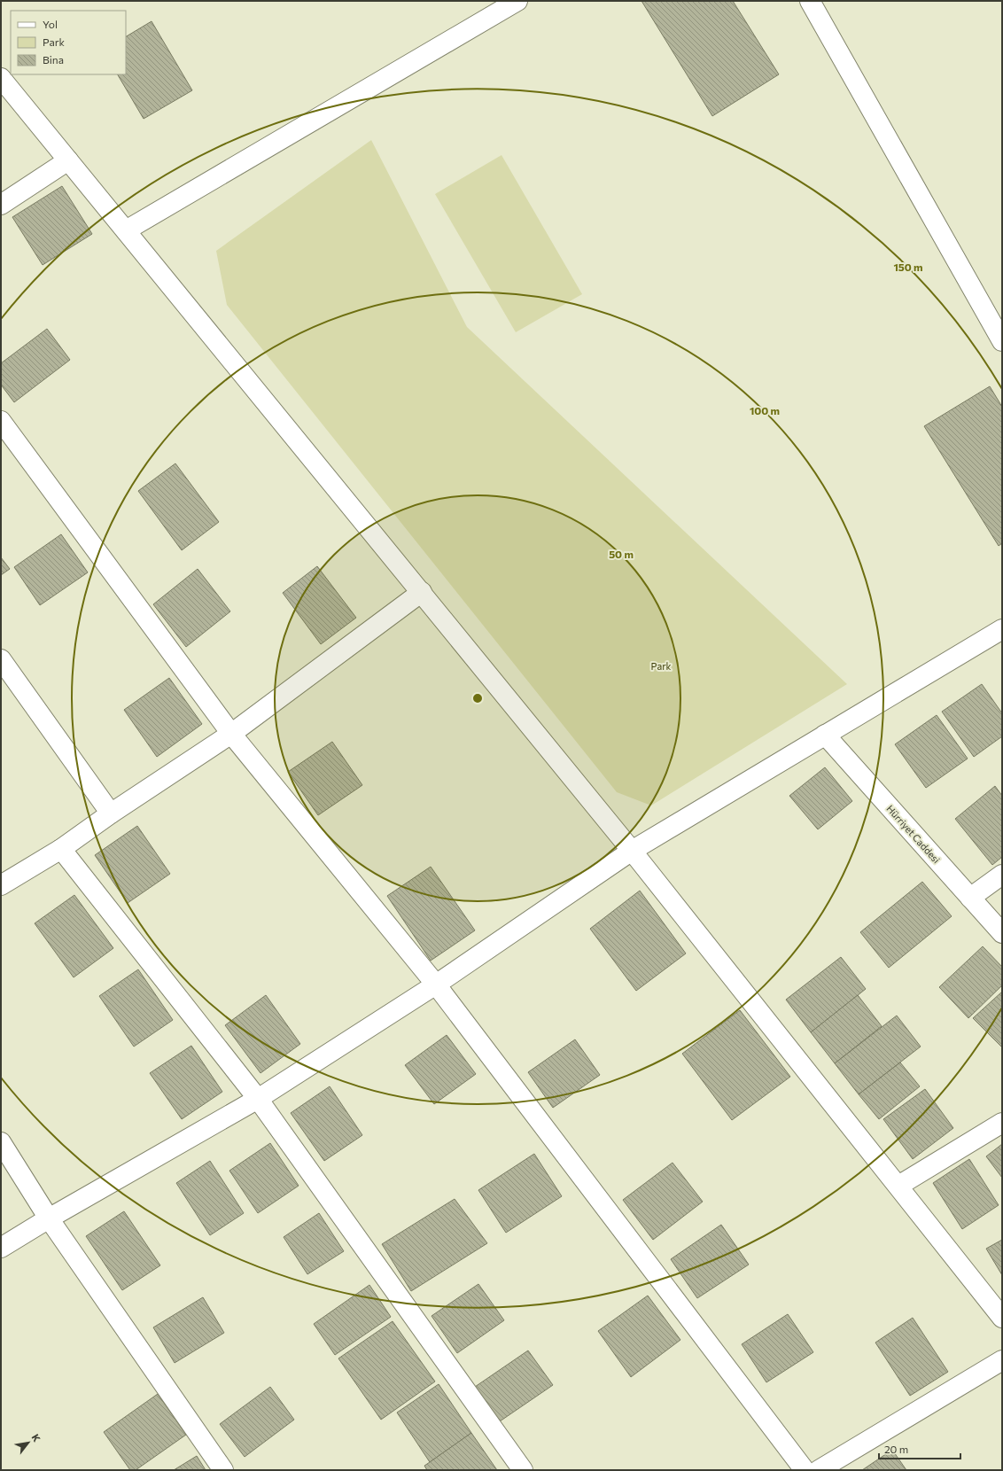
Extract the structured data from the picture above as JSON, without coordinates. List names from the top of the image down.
{
  "streets": {
    "street": ["Hürriyet Caddesi"]
  },
  "parks": ["Park"],
  "legend": ["Yol", "Park", "Bina"],
  "scale_bar": "20 m",
  "north": "top right",
  "rings": ["150 m", "100 m", "50 m"]
}
